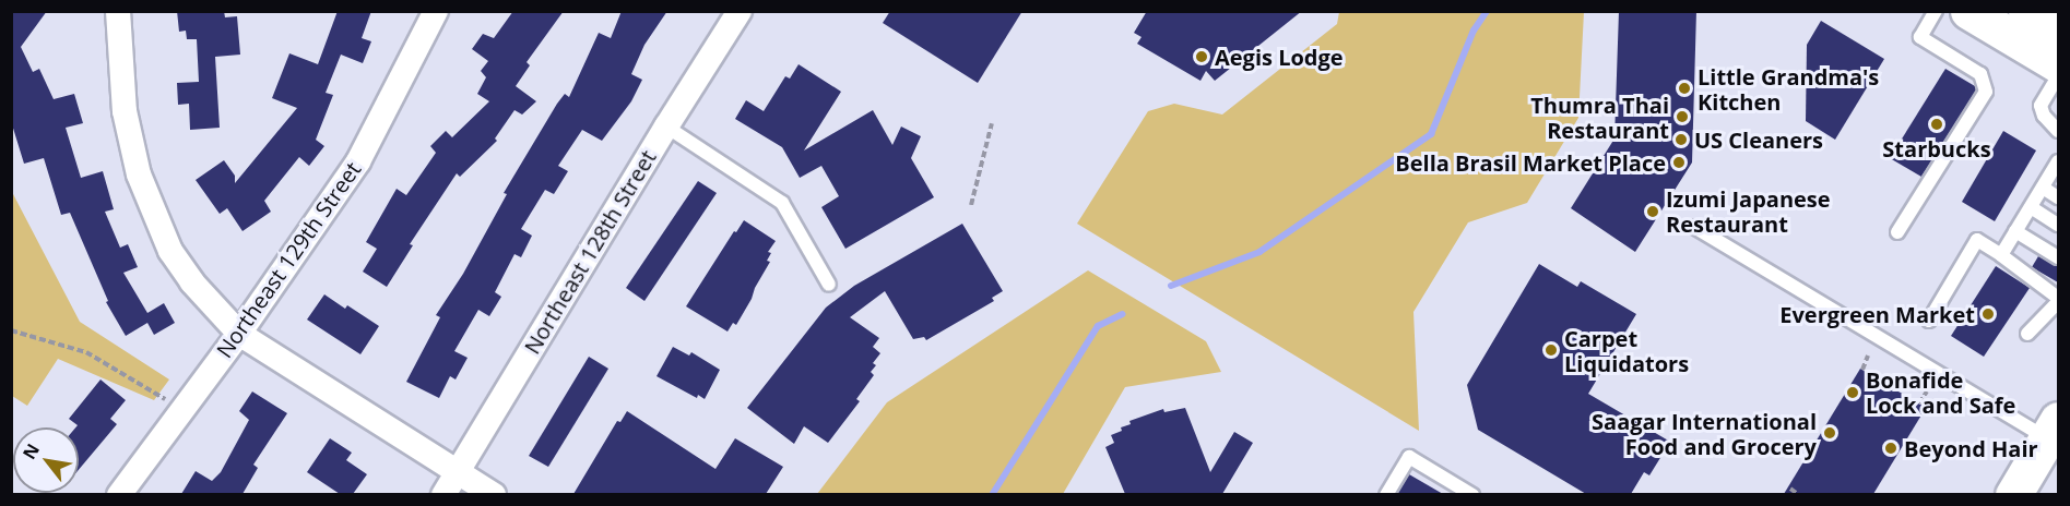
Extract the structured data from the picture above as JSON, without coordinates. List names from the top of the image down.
{
  "streets": {
    "street": ["Northeast 128th Street", "Northeast 129th Street"]
  },
  "places": [
    "Aegis Lodge",
    "Little Grandma's Kitchen",
    "Thumra Thai Restaurant",
    "Starbucks",
    "US Cleaners",
    "Bella Brasil Market Place",
    "Izumi Japanese Restaurant",
    "Evergreen Market",
    "Carpet Liquidators",
    "Bonafide Lock and Safe",
    "Saagar International Food and Grocery",
    "Beyond Hair"
  ],
  "north": "top left"
}
